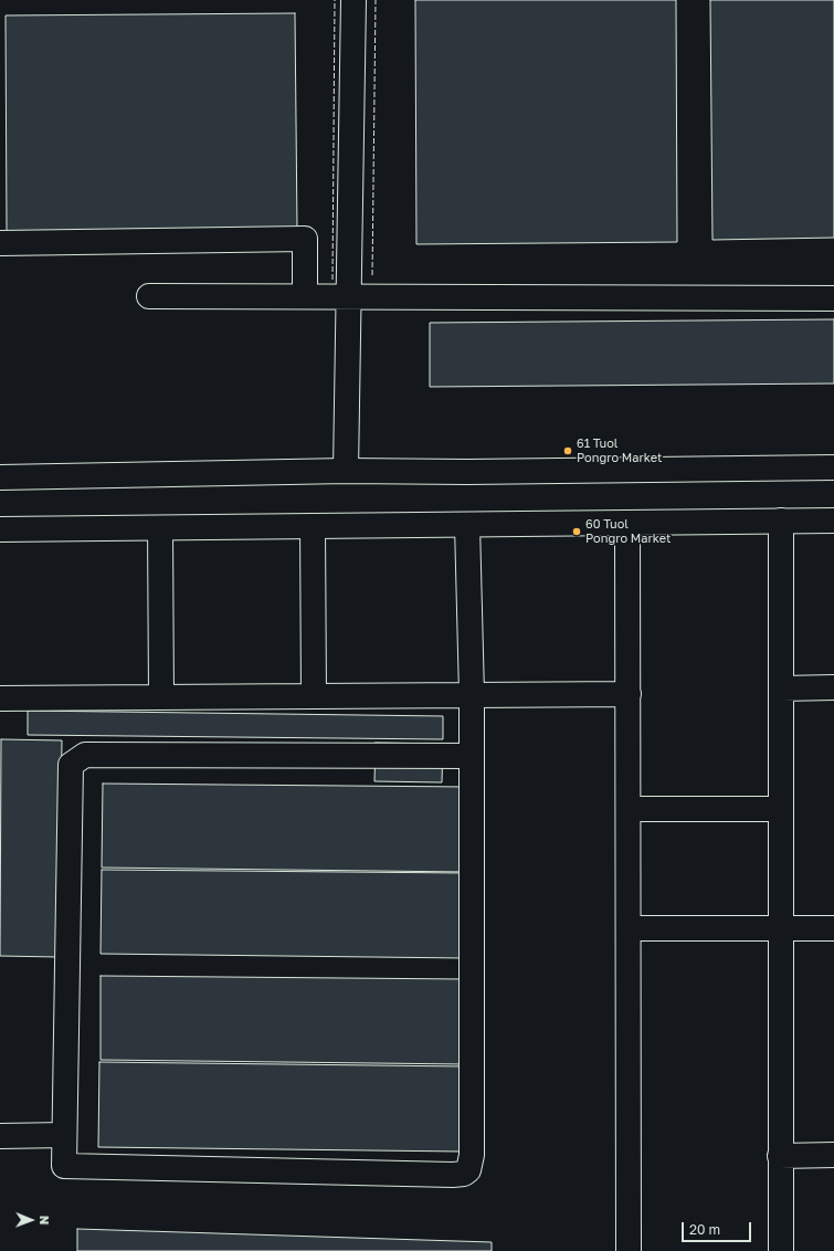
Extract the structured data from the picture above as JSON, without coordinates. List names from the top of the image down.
{
  "places": ["61 Tuol Pongro Market", "60 Tuol Pongro Market"],
  "scale_bar": "20 m",
  "north": "right"
}
